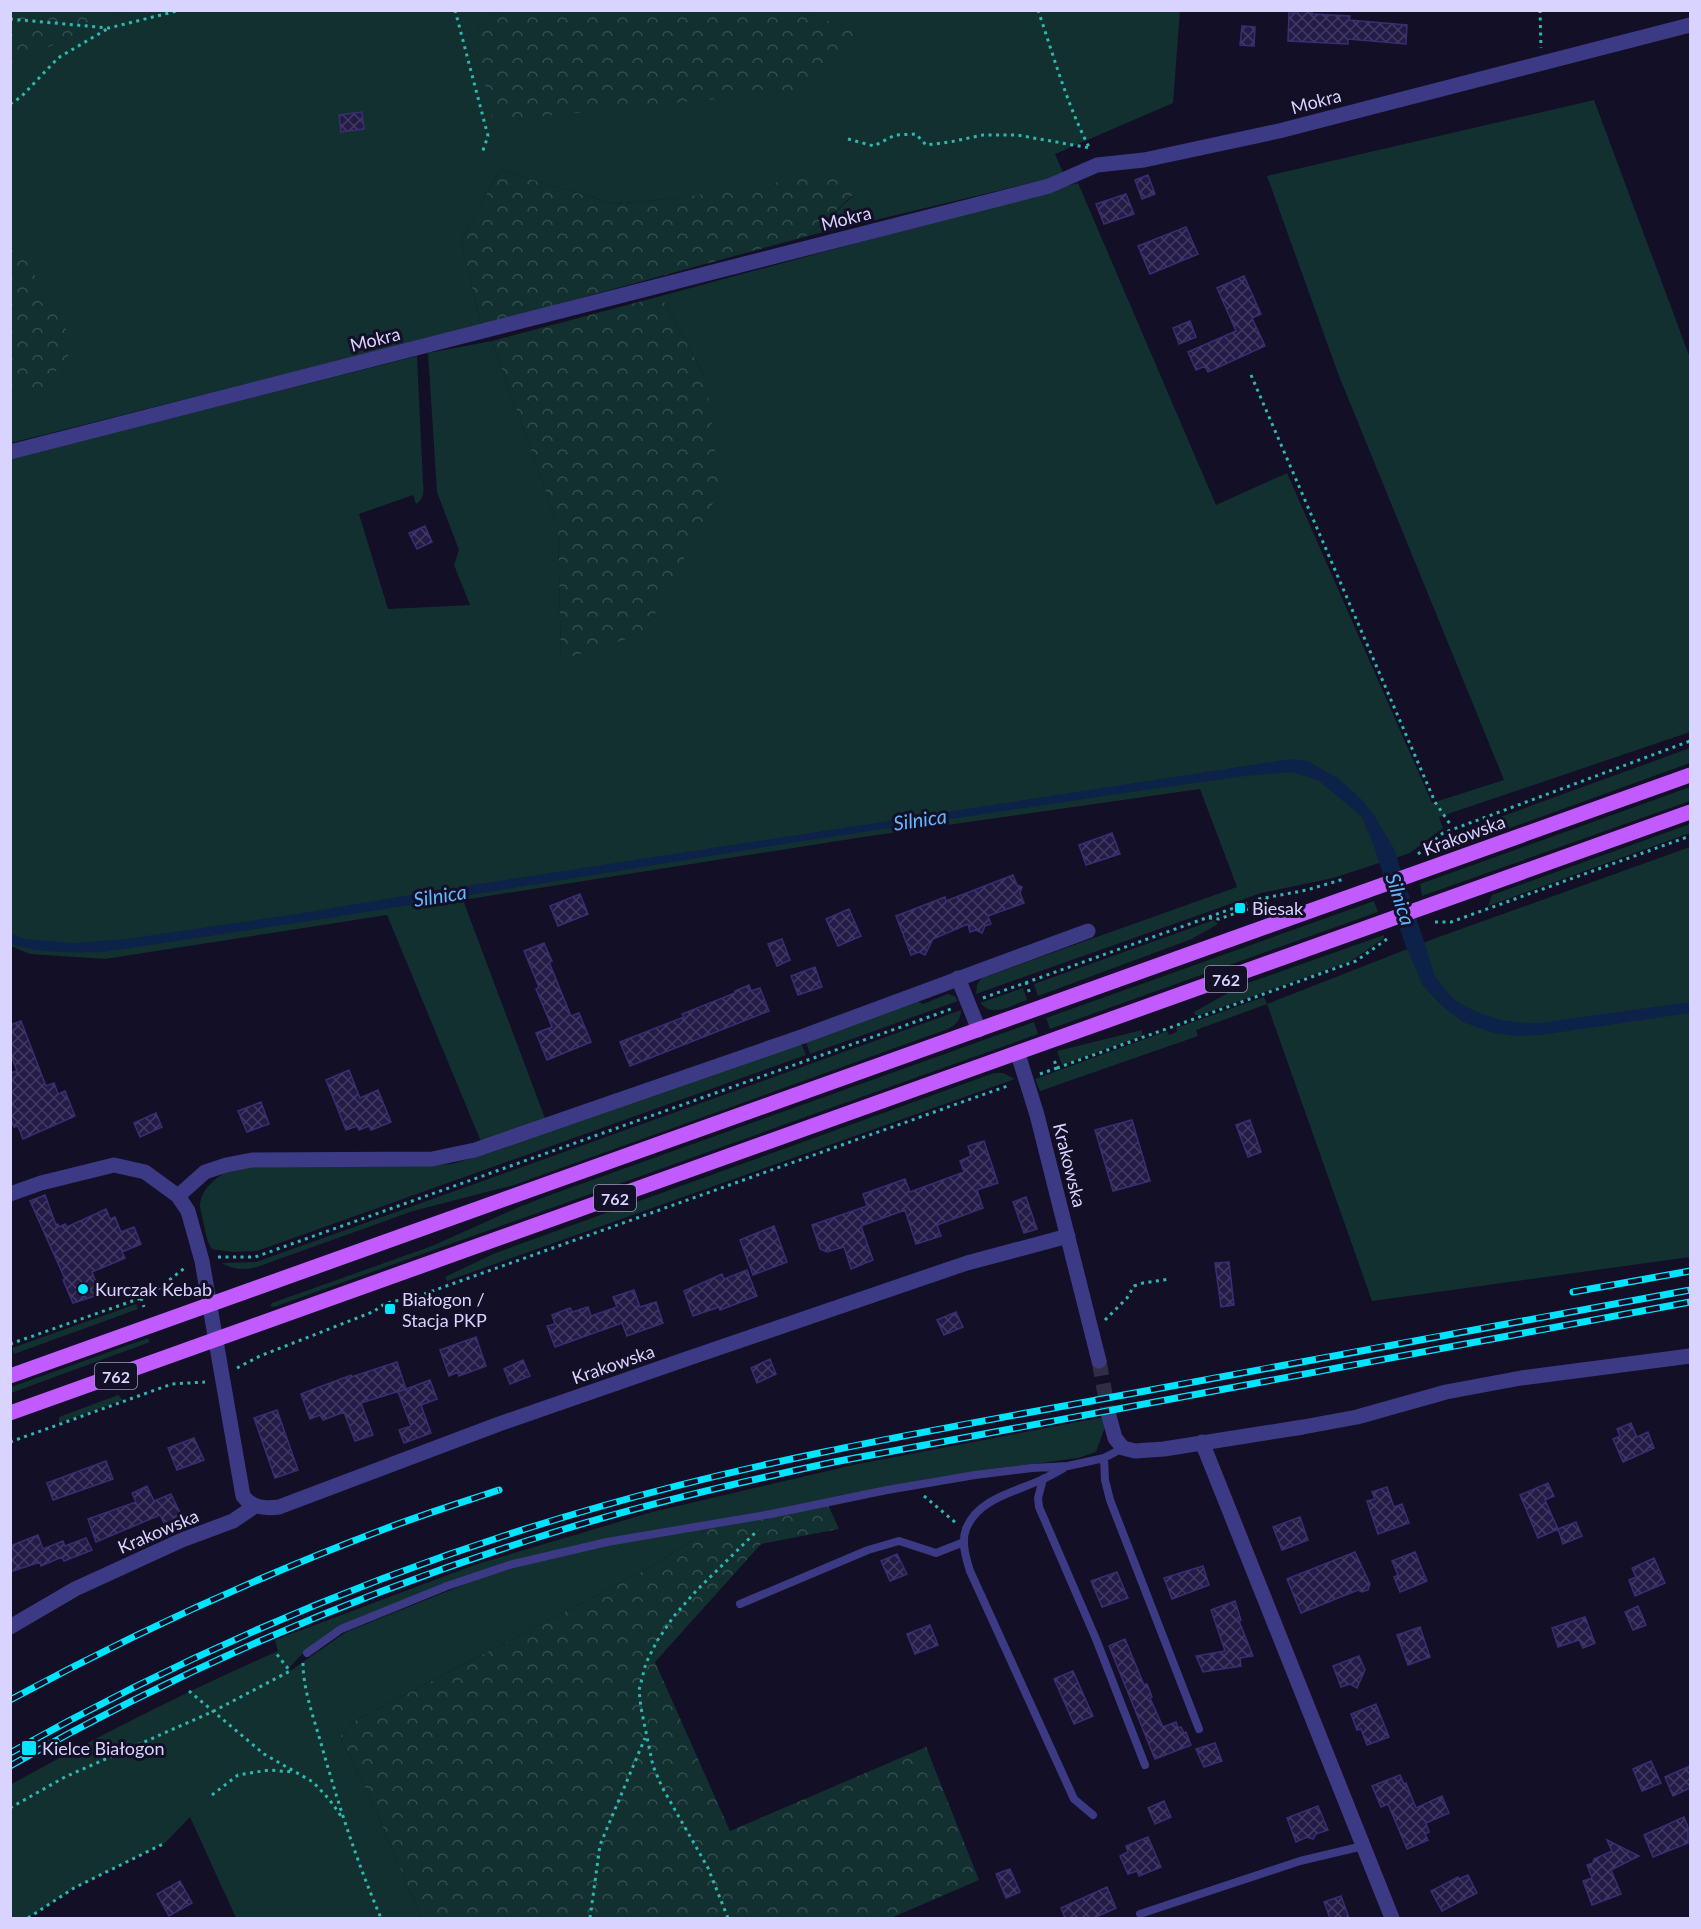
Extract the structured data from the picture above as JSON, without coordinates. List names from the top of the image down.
{
  "streets": {
    "main road": ["Krakowska", "762"],
    "street": ["Mokra"]
  },
  "crossings": [
    ["Krakowska", "762"]
  ],
  "water": ["Silnica"],
  "places": {
    "transit": ["Biesak", "Białogon / Stacja PKP", "Kielce Białogon"],
    "other": ["Kurczak Kebab"]
  }
}
